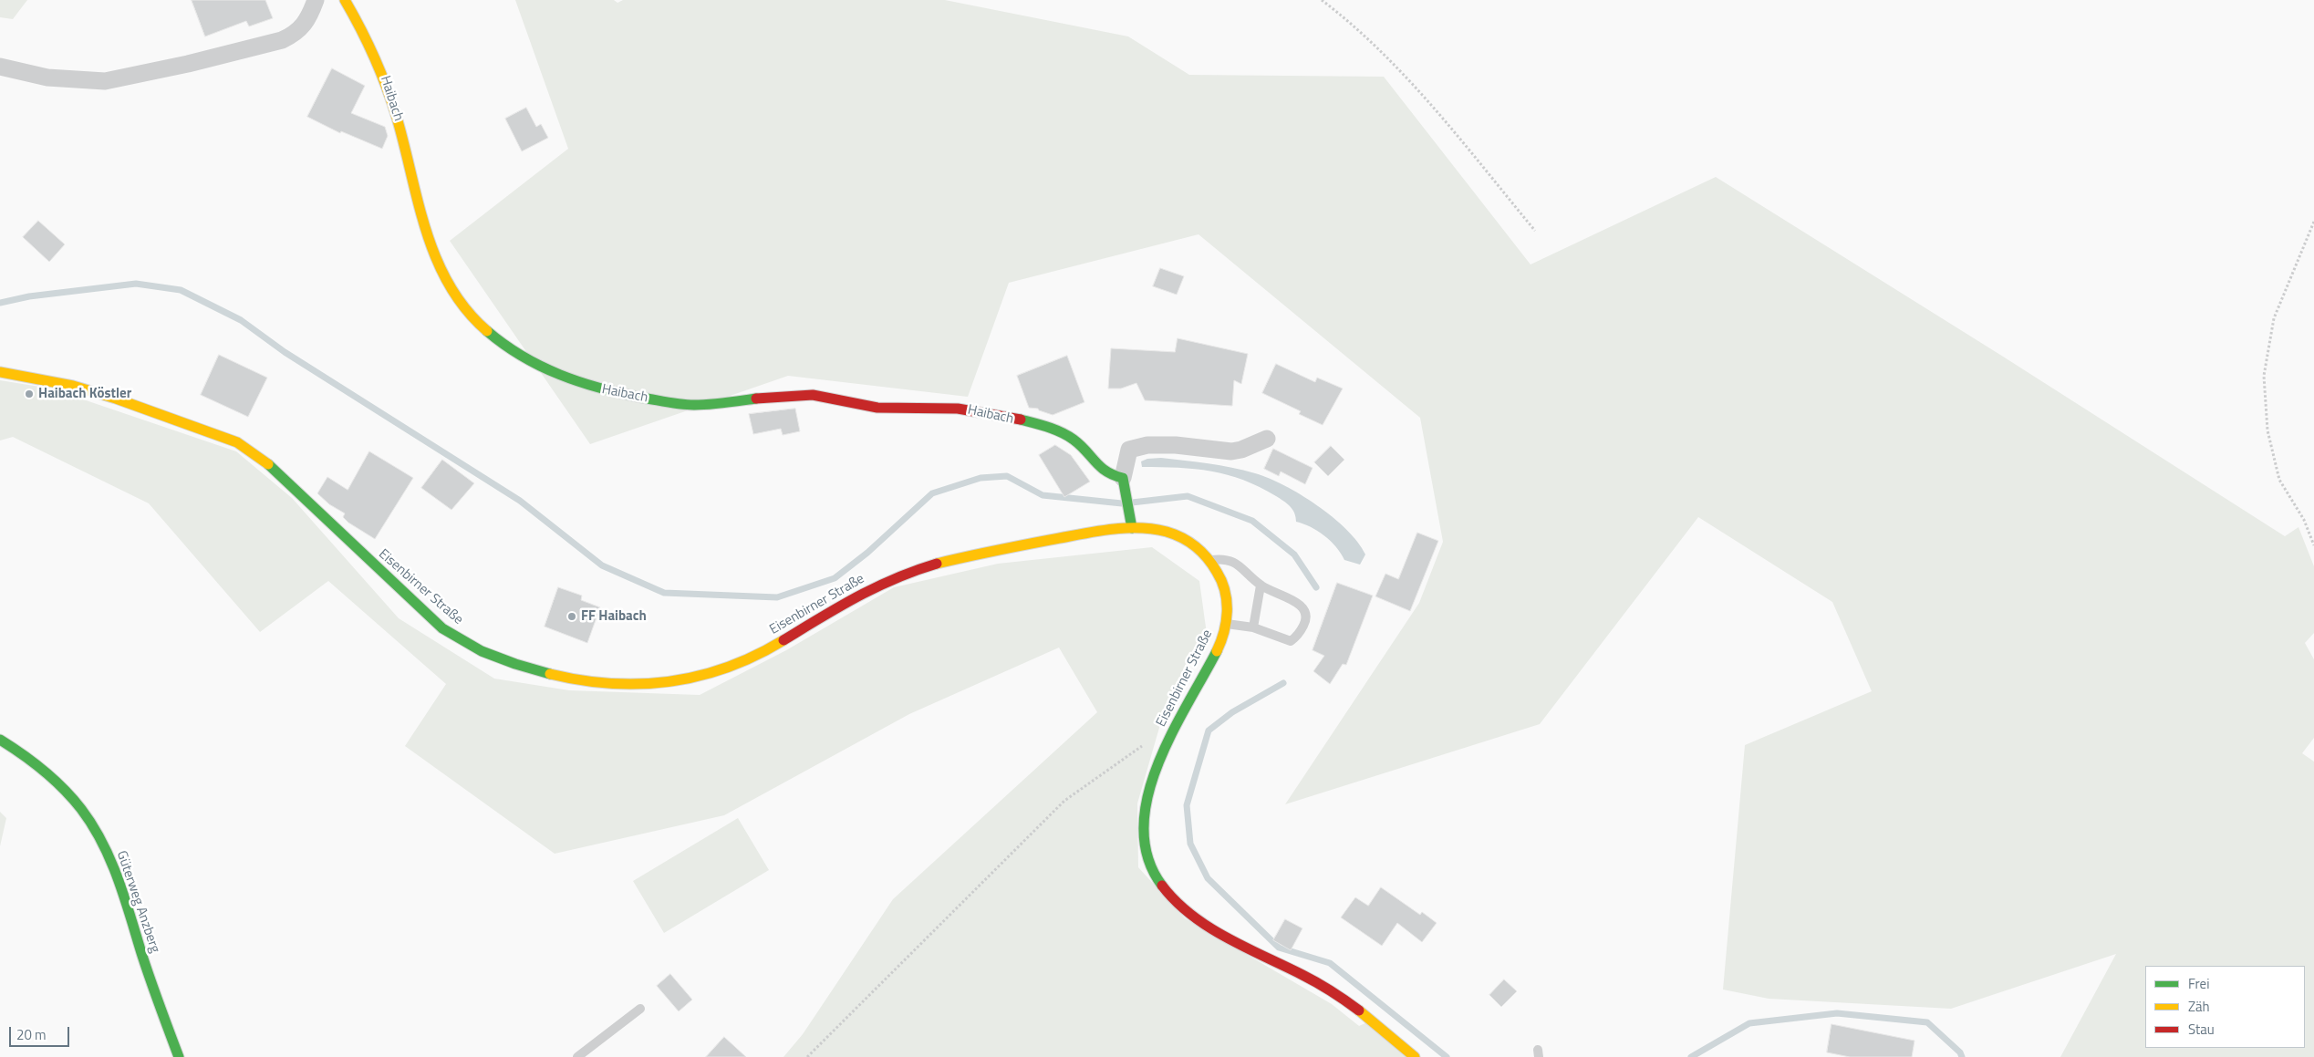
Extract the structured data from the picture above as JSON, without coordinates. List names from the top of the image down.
{
  "streets": {
    "main road": ["Haibach", "Eisenbirner Straße", "Güterweg Anzberg"]
  },
  "places": ["Haibach Köstler", "FF Haibach"],
  "legend": ["Frei", "Zäh", "Stau"],
  "scale_bar": "20 m"
}
